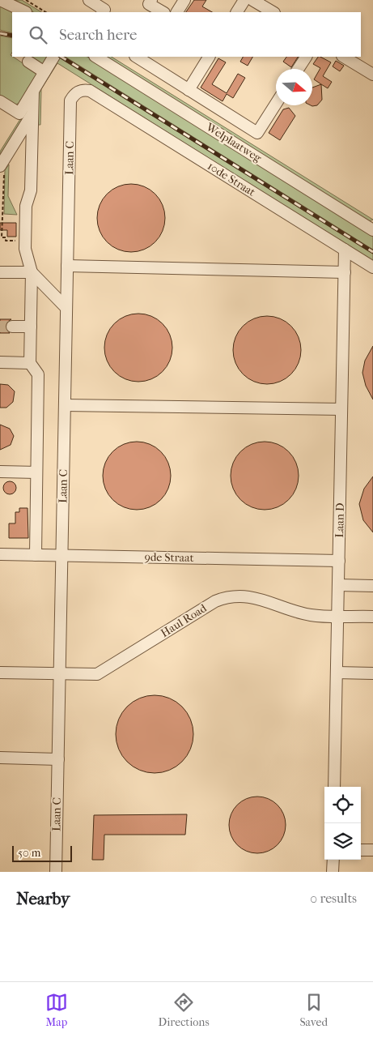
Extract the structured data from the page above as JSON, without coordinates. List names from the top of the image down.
{
  "streets": {
    "street": [
      "Welplaatweg",
      "Laan C",
      "10de Straat",
      "Laan D",
      "9de Straat",
      "Haul Road"
    ]
  },
  "crossings": [
    ["Laan C", "10de Straat"],
    ["Laan C", "9de Straat"],
    ["Laan C", "Haul Road"],
    ["10de Straat", "Laan D"],
    ["Laan D", "9de Straat"],
    ["Laan D", "Haul Road"]
  ],
  "scale_bar": "50 m",
  "north": "right",
  "page": {
    "search": "Search here",
    "scale": "50 m",
    "heading": ["Nearby", "0 results"],
    "nav": ["Map", "Directions", "Saved"]
  }
}
